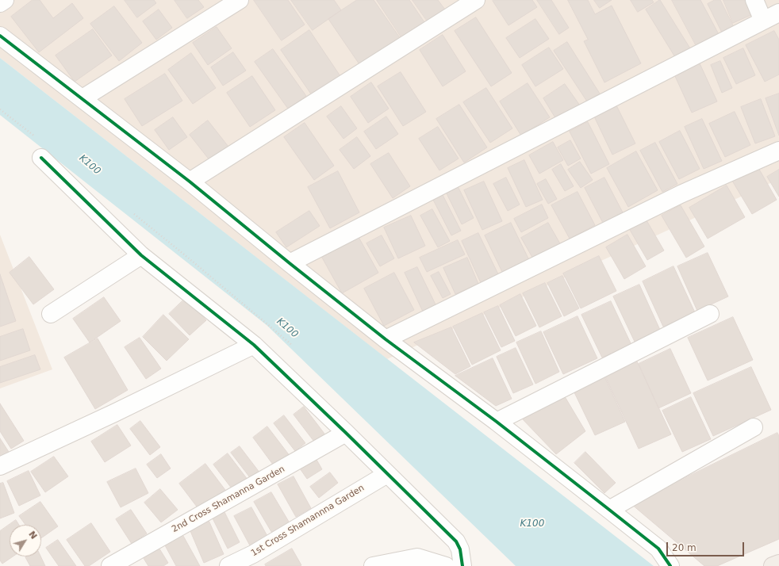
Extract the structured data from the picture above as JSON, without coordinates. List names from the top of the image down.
{
  "streets": {
    "street": ["2nd Cross Shamanna Garden", "1st Cross Shamannna Garden"]
  },
  "water": ["K100"],
  "scale_bar": "20 m",
  "north": "top right"
}
